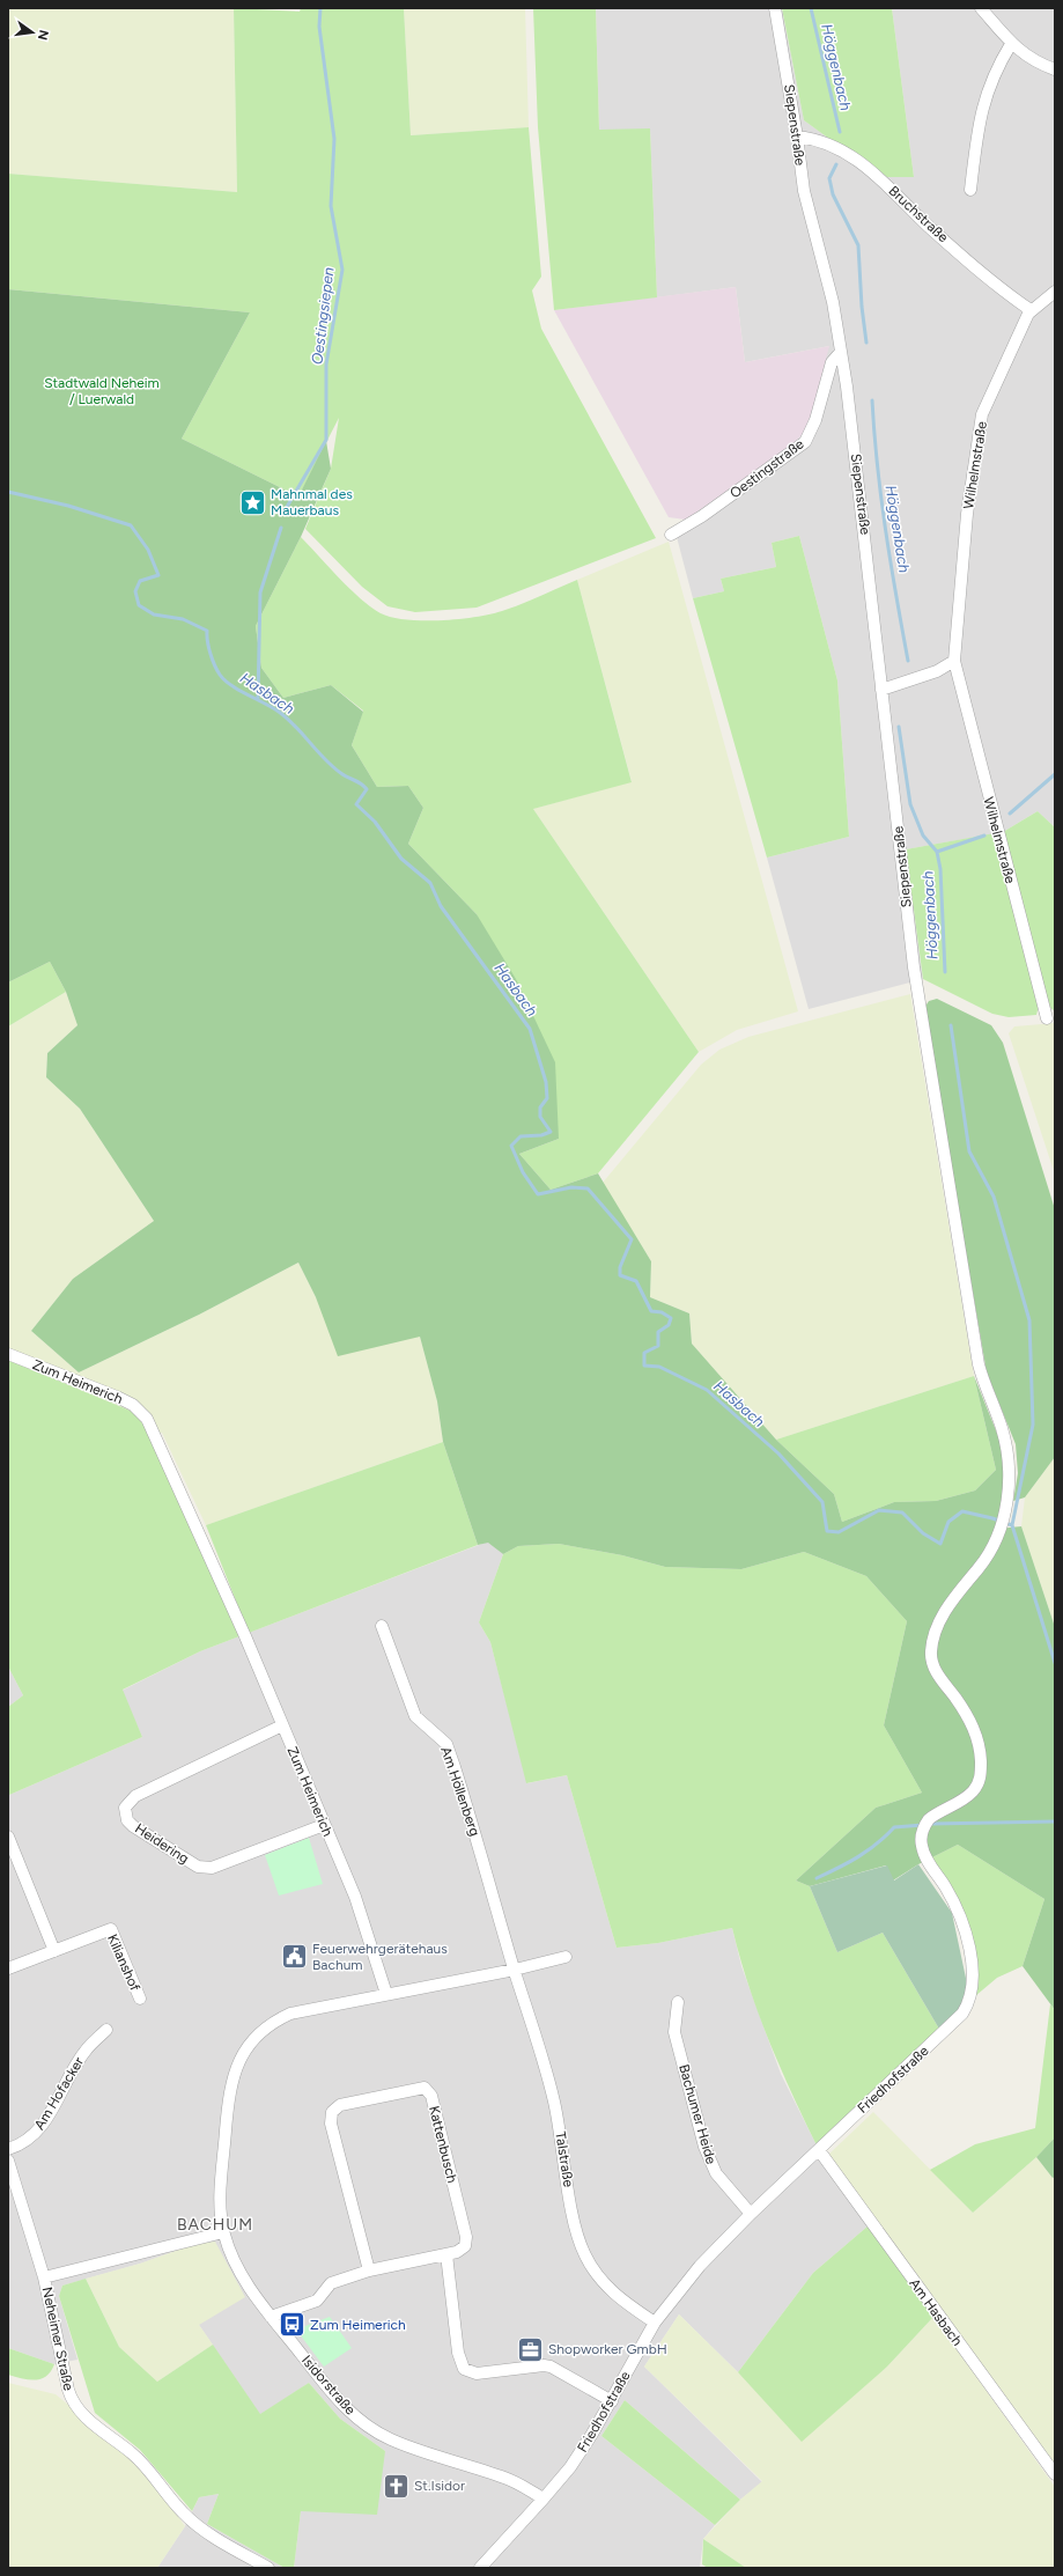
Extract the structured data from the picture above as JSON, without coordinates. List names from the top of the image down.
{
  "streets": {
    "street": [
      "Siepenstraße",
      "Bruchstraße",
      "Wilhelmstraße",
      "Oestingstraße",
      "Zum Heimerich",
      "Am Höllenberg",
      "Heidering",
      "Kilianshof",
      "Friedhofstraße",
      "Am Hofacker",
      "Bachumer Heide",
      "Kattenbusch",
      "Talstraße",
      "Am Hasbach",
      "Neheimer Straße",
      "Isidorstraße"
    ]
  },
  "crossings": [
    ["Siepenstraße", "Bruchstraße"],
    ["Siepenstraße", "Oestingstraße"],
    ["Siepenstraße", "Friedhofstraße"],
    ["Bruchstraße", "Wilhelmstraße"],
    ["Zum Heimerich", "Heidering"],
    ["Am Höllenberg", "Talstraße"],
    ["Friedhofstraße", "Bachumer Heide"],
    ["Friedhofstraße", "Talstraße"],
    ["Friedhofstraße", "Am Hasbach"],
    ["Friedhofstraße", "Isidorstraße"],
    ["Kattenbusch", "Isidorstraße"]
  ],
  "districts": ["BACHUM"],
  "water": ["Höggenbach", "Oestingsiepen", "Hasbach"],
  "parks": ["Stadtwald Neheim / Luerwald"],
  "places": {
    "place": ["Mahnmal des Mauerbaus"],
    "public building": ["Feuerwehrgerätehaus Bachum"],
    "bus stop": ["Zum Heimerich"],
    "office": ["Shopworker GmbH"],
    "church": ["St.Isidor"]
  },
  "north": "right"
}
